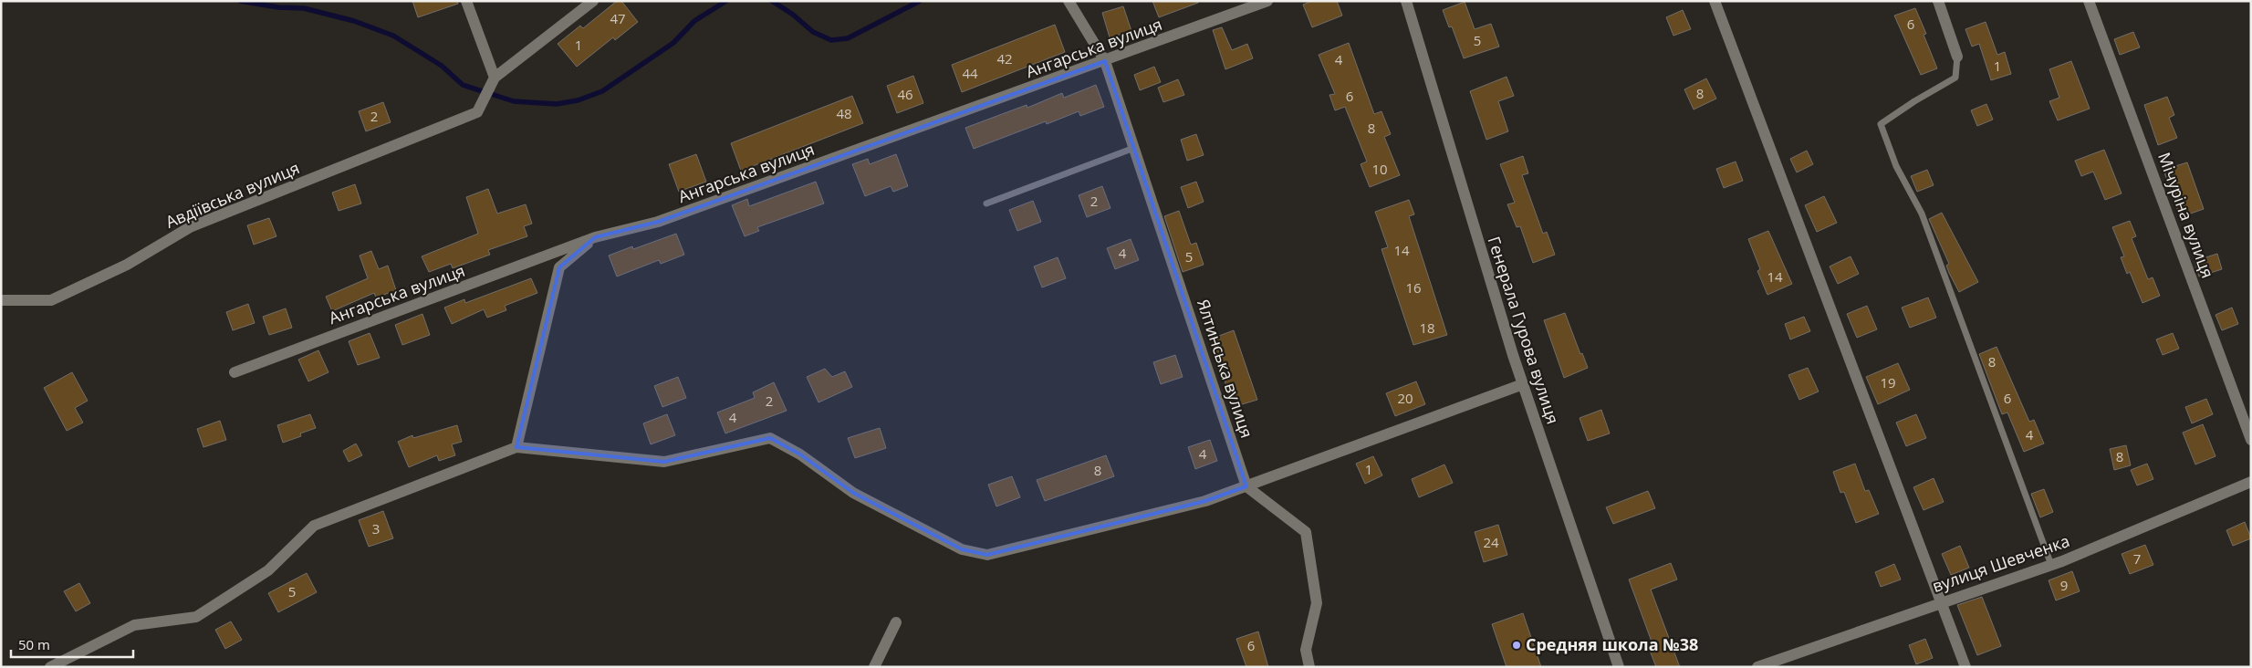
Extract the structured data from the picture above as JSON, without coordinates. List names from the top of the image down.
{
  "streets": {
    "street": [
      "Ангарська вулиця",
      "Авдіївська вулиця",
      "Мічуріна вулиця",
      "Генерала Гурова вулиця",
      "Ялтинська вулиця",
      "вулиця Шевченка"
    ]
  },
  "crossings": [
    ["Ангарська вулиця", "Ялтинська вулиця"]
  ],
  "places": ["Средняя школа №38"],
  "house_numbers": [
    "47",
    "6",
    "5",
    "1",
    "42",
    "4",
    "1",
    "44",
    "8",
    "46",
    "6",
    "48",
    "2",
    "8",
    "10",
    "2",
    "14",
    "4",
    "5",
    "14",
    "16",
    "18",
    "8",
    "19",
    "20",
    "6",
    "2",
    "4",
    "4",
    "4",
    "8",
    "1",
    "8",
    "3",
    "24",
    "7",
    "9",
    "5",
    "6"
  ],
  "scale_bar": "50 m"
}
